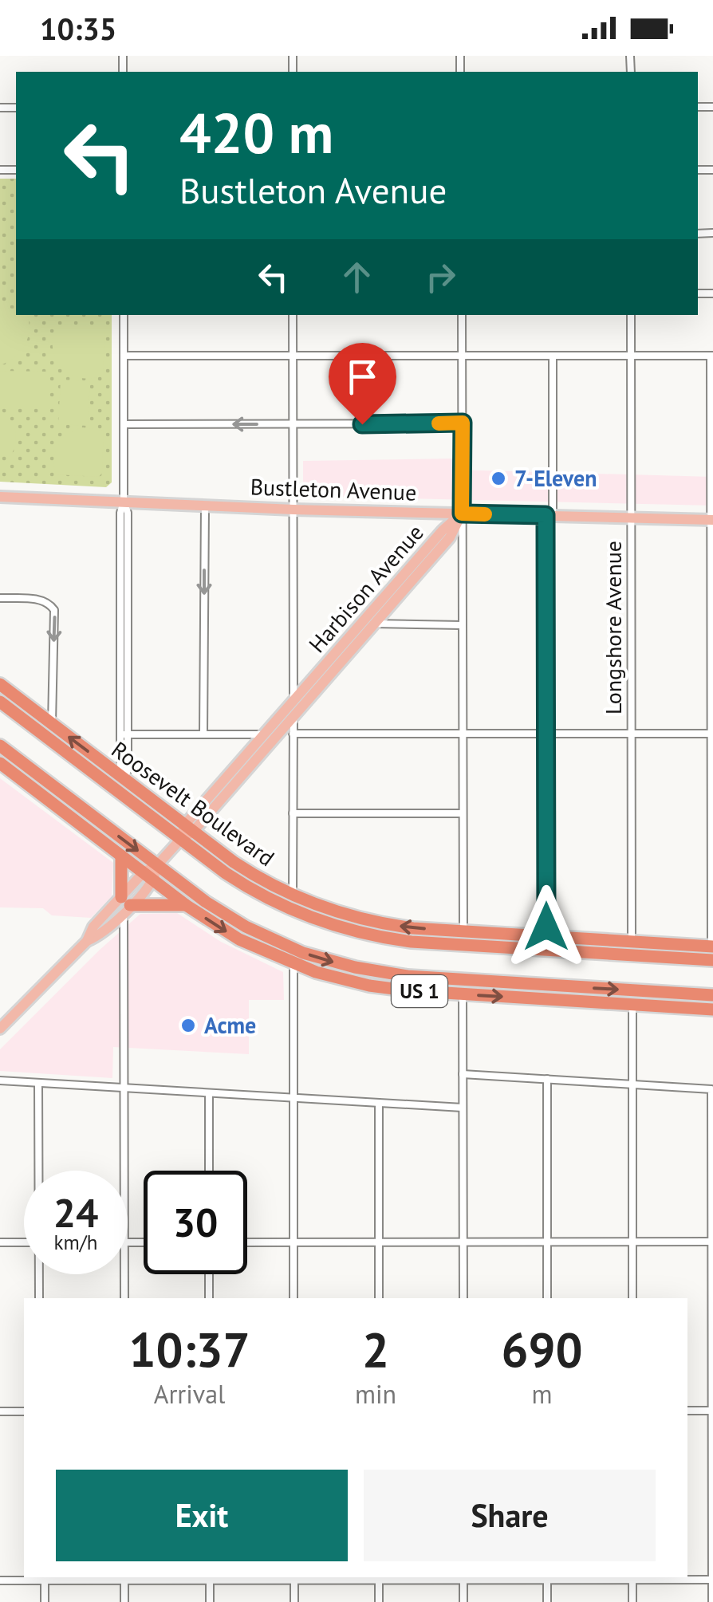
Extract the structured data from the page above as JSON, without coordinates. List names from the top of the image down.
{
  "streets": {
    "highway": ["Roosevelt Boulevard", "US 1"],
    "main road": ["Bustleton Avenue", "Harbison Avenue"],
    "street": ["Longshore Avenue"]
  },
  "crossings": [
    ["Bustleton Avenue", "Harbison Avenue"],
    ["Bustleton Avenue", "Longshore Avenue"],
    ["Harbison Avenue", "Roosevelt Boulevard"],
    ["Harbison Avenue", "US 1"],
    ["Longshore Avenue", "Roosevelt Boulevard"]
  ],
  "places": ["7-Eleven", "Acme"],
  "page": {
    "status": "10:35",
    "turn": ["420 m", "Bustleton Avenue"],
    "speed": "24 km/h",
    "limit": "30",
    "eta": [
      "10:37",
      "Arrival",
      "2",
      "min",
      "690",
      "m"
    ],
    "buttons": ["Exit", "Share"]
  }
}
